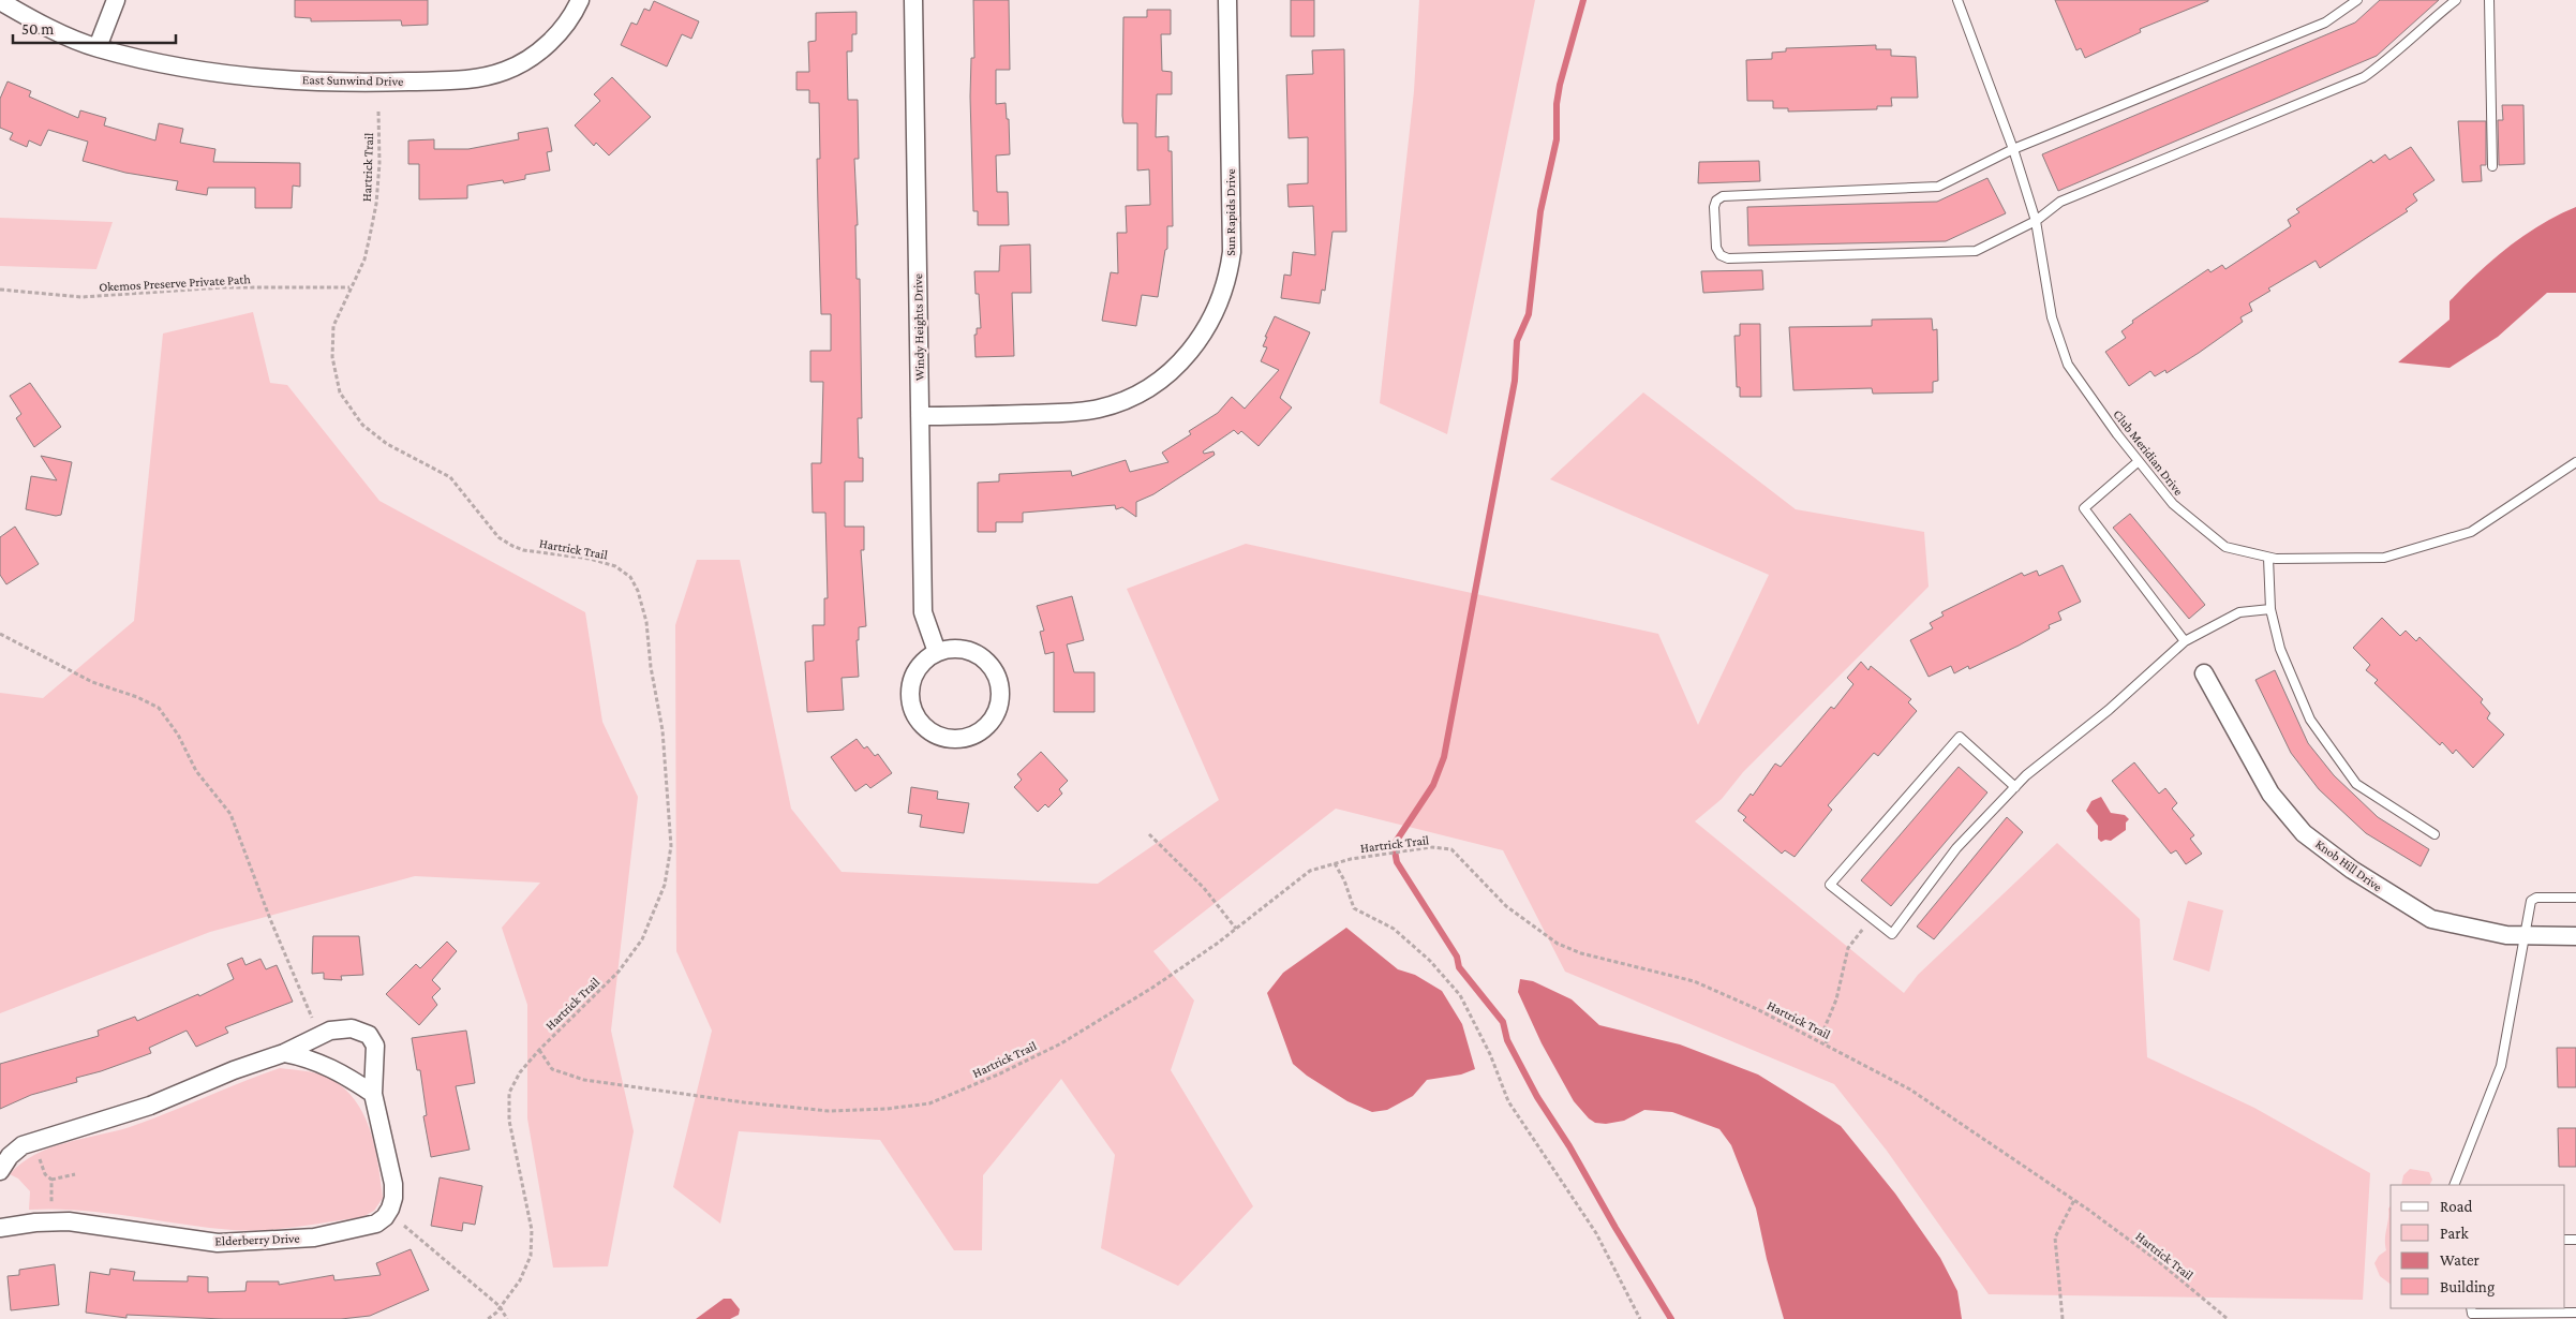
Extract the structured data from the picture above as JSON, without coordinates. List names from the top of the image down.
{
  "streets": {
    "street": [
      "East Sunwind Drive",
      "Sun Rapids Drive",
      "Windy Heights Drive",
      "Knob Hill Drive",
      "Elderberry Drive"
    ],
    "lane": ["Club Meridian Drive"],
    "path": ["Hartrick Trail", "Okemos Preserve Private Path"]
  },
  "crossings": [
    ["Hartrick Trail", "Okemos Preserve Private Path"],
    ["Sun Rapids Drive", "Windy Heights Drive"]
  ],
  "legend": [
    "Road",
    "Park",
    "Water",
    "Building"
  ],
  "scale_bar": "50 m"
}
